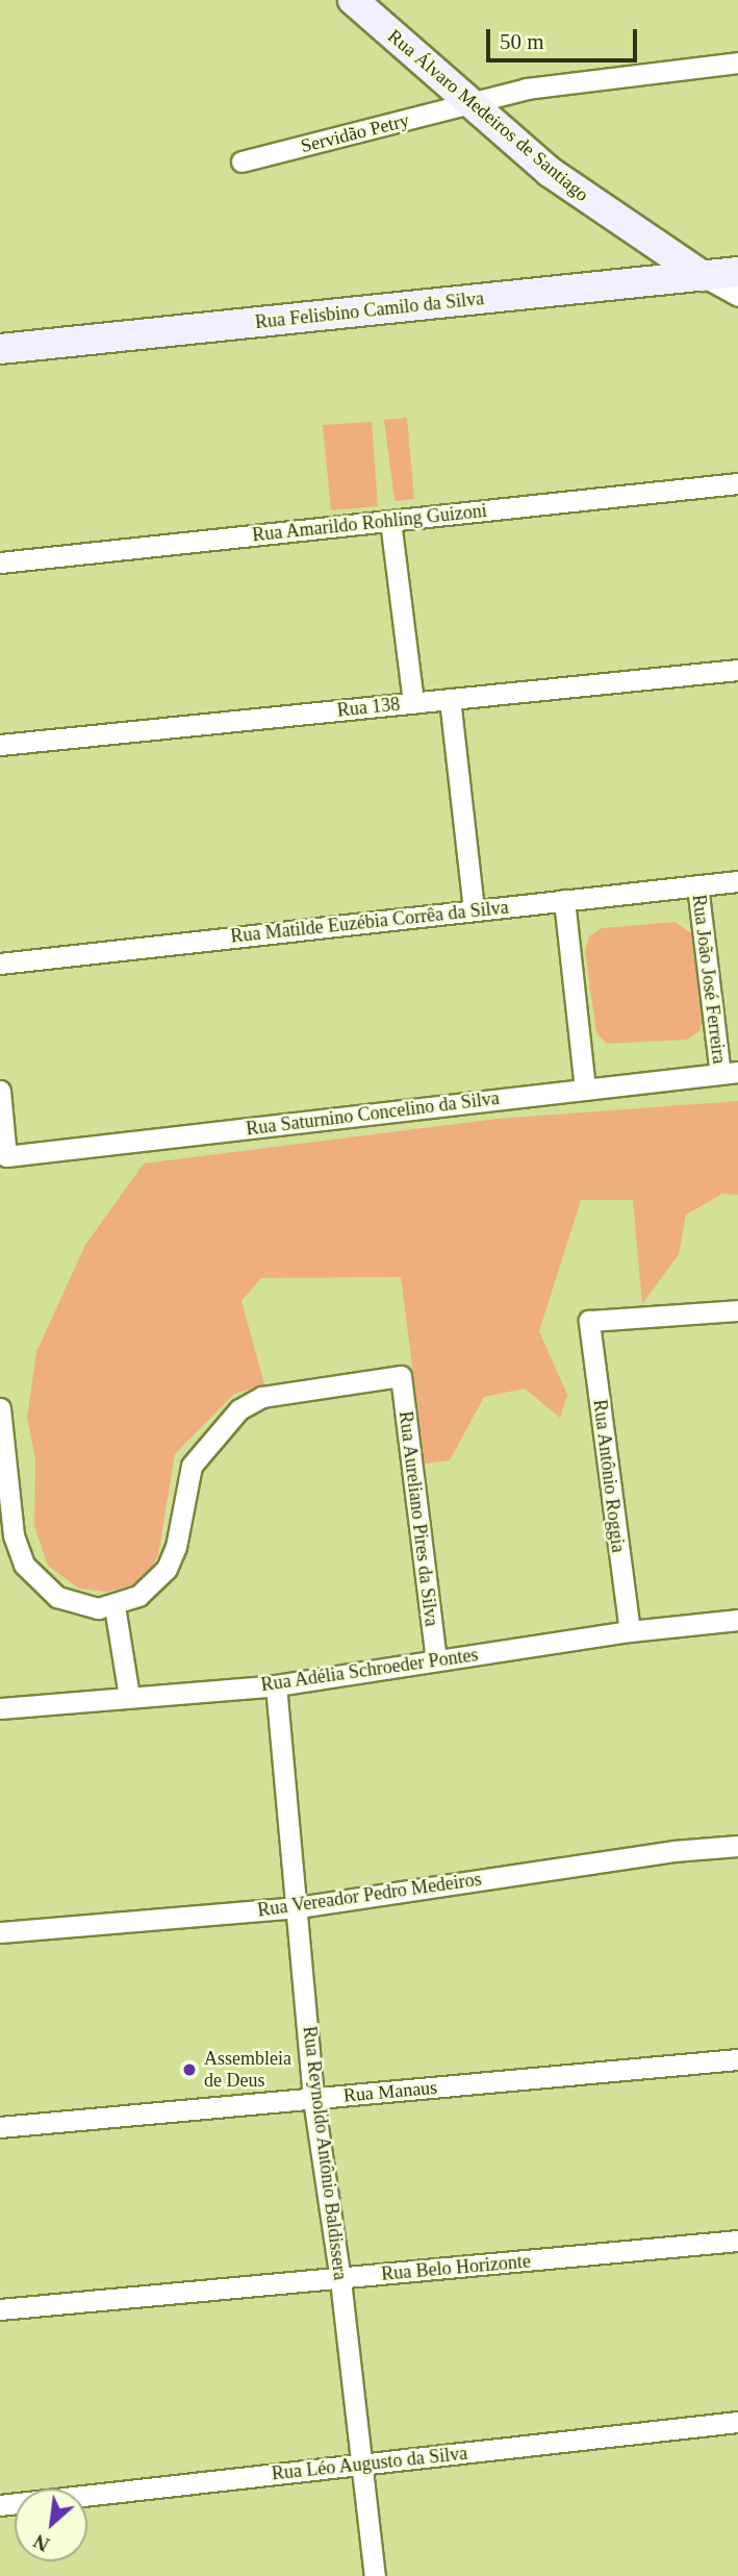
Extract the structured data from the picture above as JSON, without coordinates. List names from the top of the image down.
{
  "streets": {
    "street": [
      "Rua Álvaro Medeiros de Santiago",
      "Servidão Petry",
      "Rua Felisbino Camilo da Silva",
      "Rua Amarildo Rohling Guizoni",
      "Rua 138",
      "Rua Matilde Euzébia Corrêa da Silva",
      "Rua João José Ferreira",
      "Rua Saturnino Concelino da Silva",
      "Rua Antônio Roggia",
      "Rua Aureliano Pires da Silva",
      "Rua Adélia Schroeder Pontes",
      "Rua Vereador Pedro Medeiros",
      "Rua Manaus",
      "Rua Reynoldo Antônio Baldissera",
      "Rua Belo Horizonte",
      "Rua Léo Augusto da Silva"
    ]
  },
  "crossings": [
    ["Rua Álvaro Medeiros de Santiago", "Servidão Petry"],
    ["Rua Álvaro Medeiros de Santiago", "Rua Felisbino Camilo da Silva"],
    ["Rua Matilde Euzébia Corrêa da Silva", "Rua João José Ferreira"],
    ["Rua João José Ferreira", "Rua Saturnino Concelino da Silva"],
    ["Rua Antônio Roggia", "Rua Adélia Schroeder Pontes"],
    ["Rua Aureliano Pires da Silva", "Rua Adélia Schroeder Pontes"],
    ["Rua Adélia Schroeder Pontes", "Rua Reynoldo Antônio Baldissera"],
    ["Rua Vereador Pedro Medeiros", "Rua Reynoldo Antônio Baldissera"],
    ["Rua Manaus", "Rua Reynoldo Antônio Baldissera"],
    ["Rua Reynoldo Antônio Baldissera", "Rua Belo Horizonte"],
    ["Rua Reynoldo Antônio Baldissera", "Rua Léo Augusto da Silva"]
  ],
  "places": ["Assembleia de Deus"],
  "scale_bar": "50 m",
  "north": "bottom left"
}
